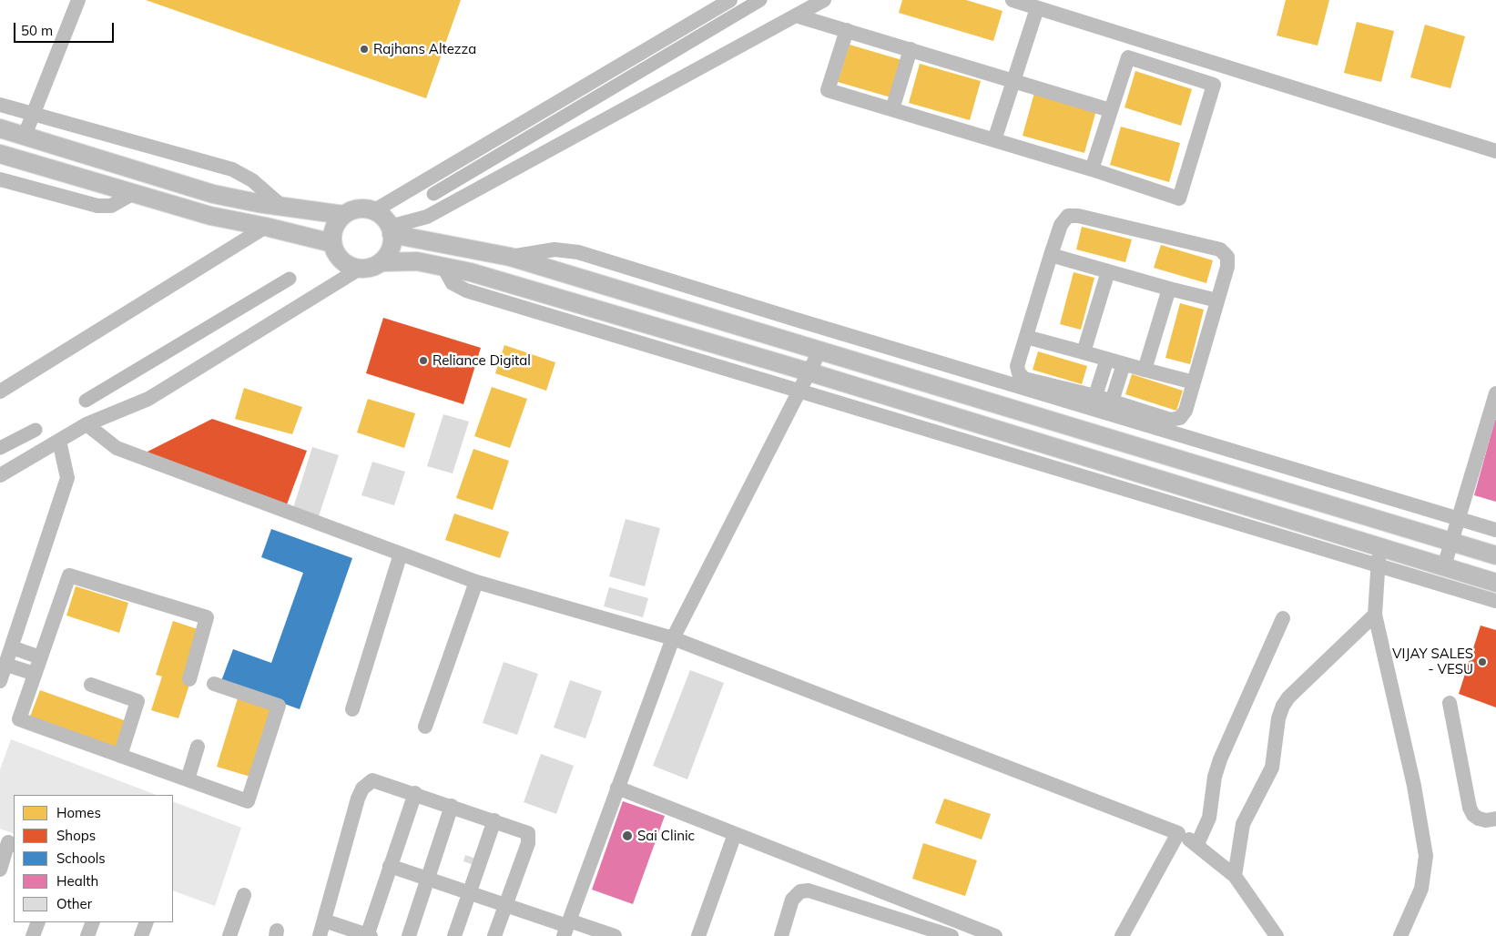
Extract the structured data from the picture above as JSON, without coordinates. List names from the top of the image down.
{
  "places": [
    "Rajhans Altezza",
    "Reliance Digital",
    "VIJAY SALES - VESU",
    "Sai Clinic"
  ],
  "legend": [
    "Homes",
    "Shops",
    "Schools",
    "Health",
    "Other"
  ],
  "scale_bar": "50 m"
}
